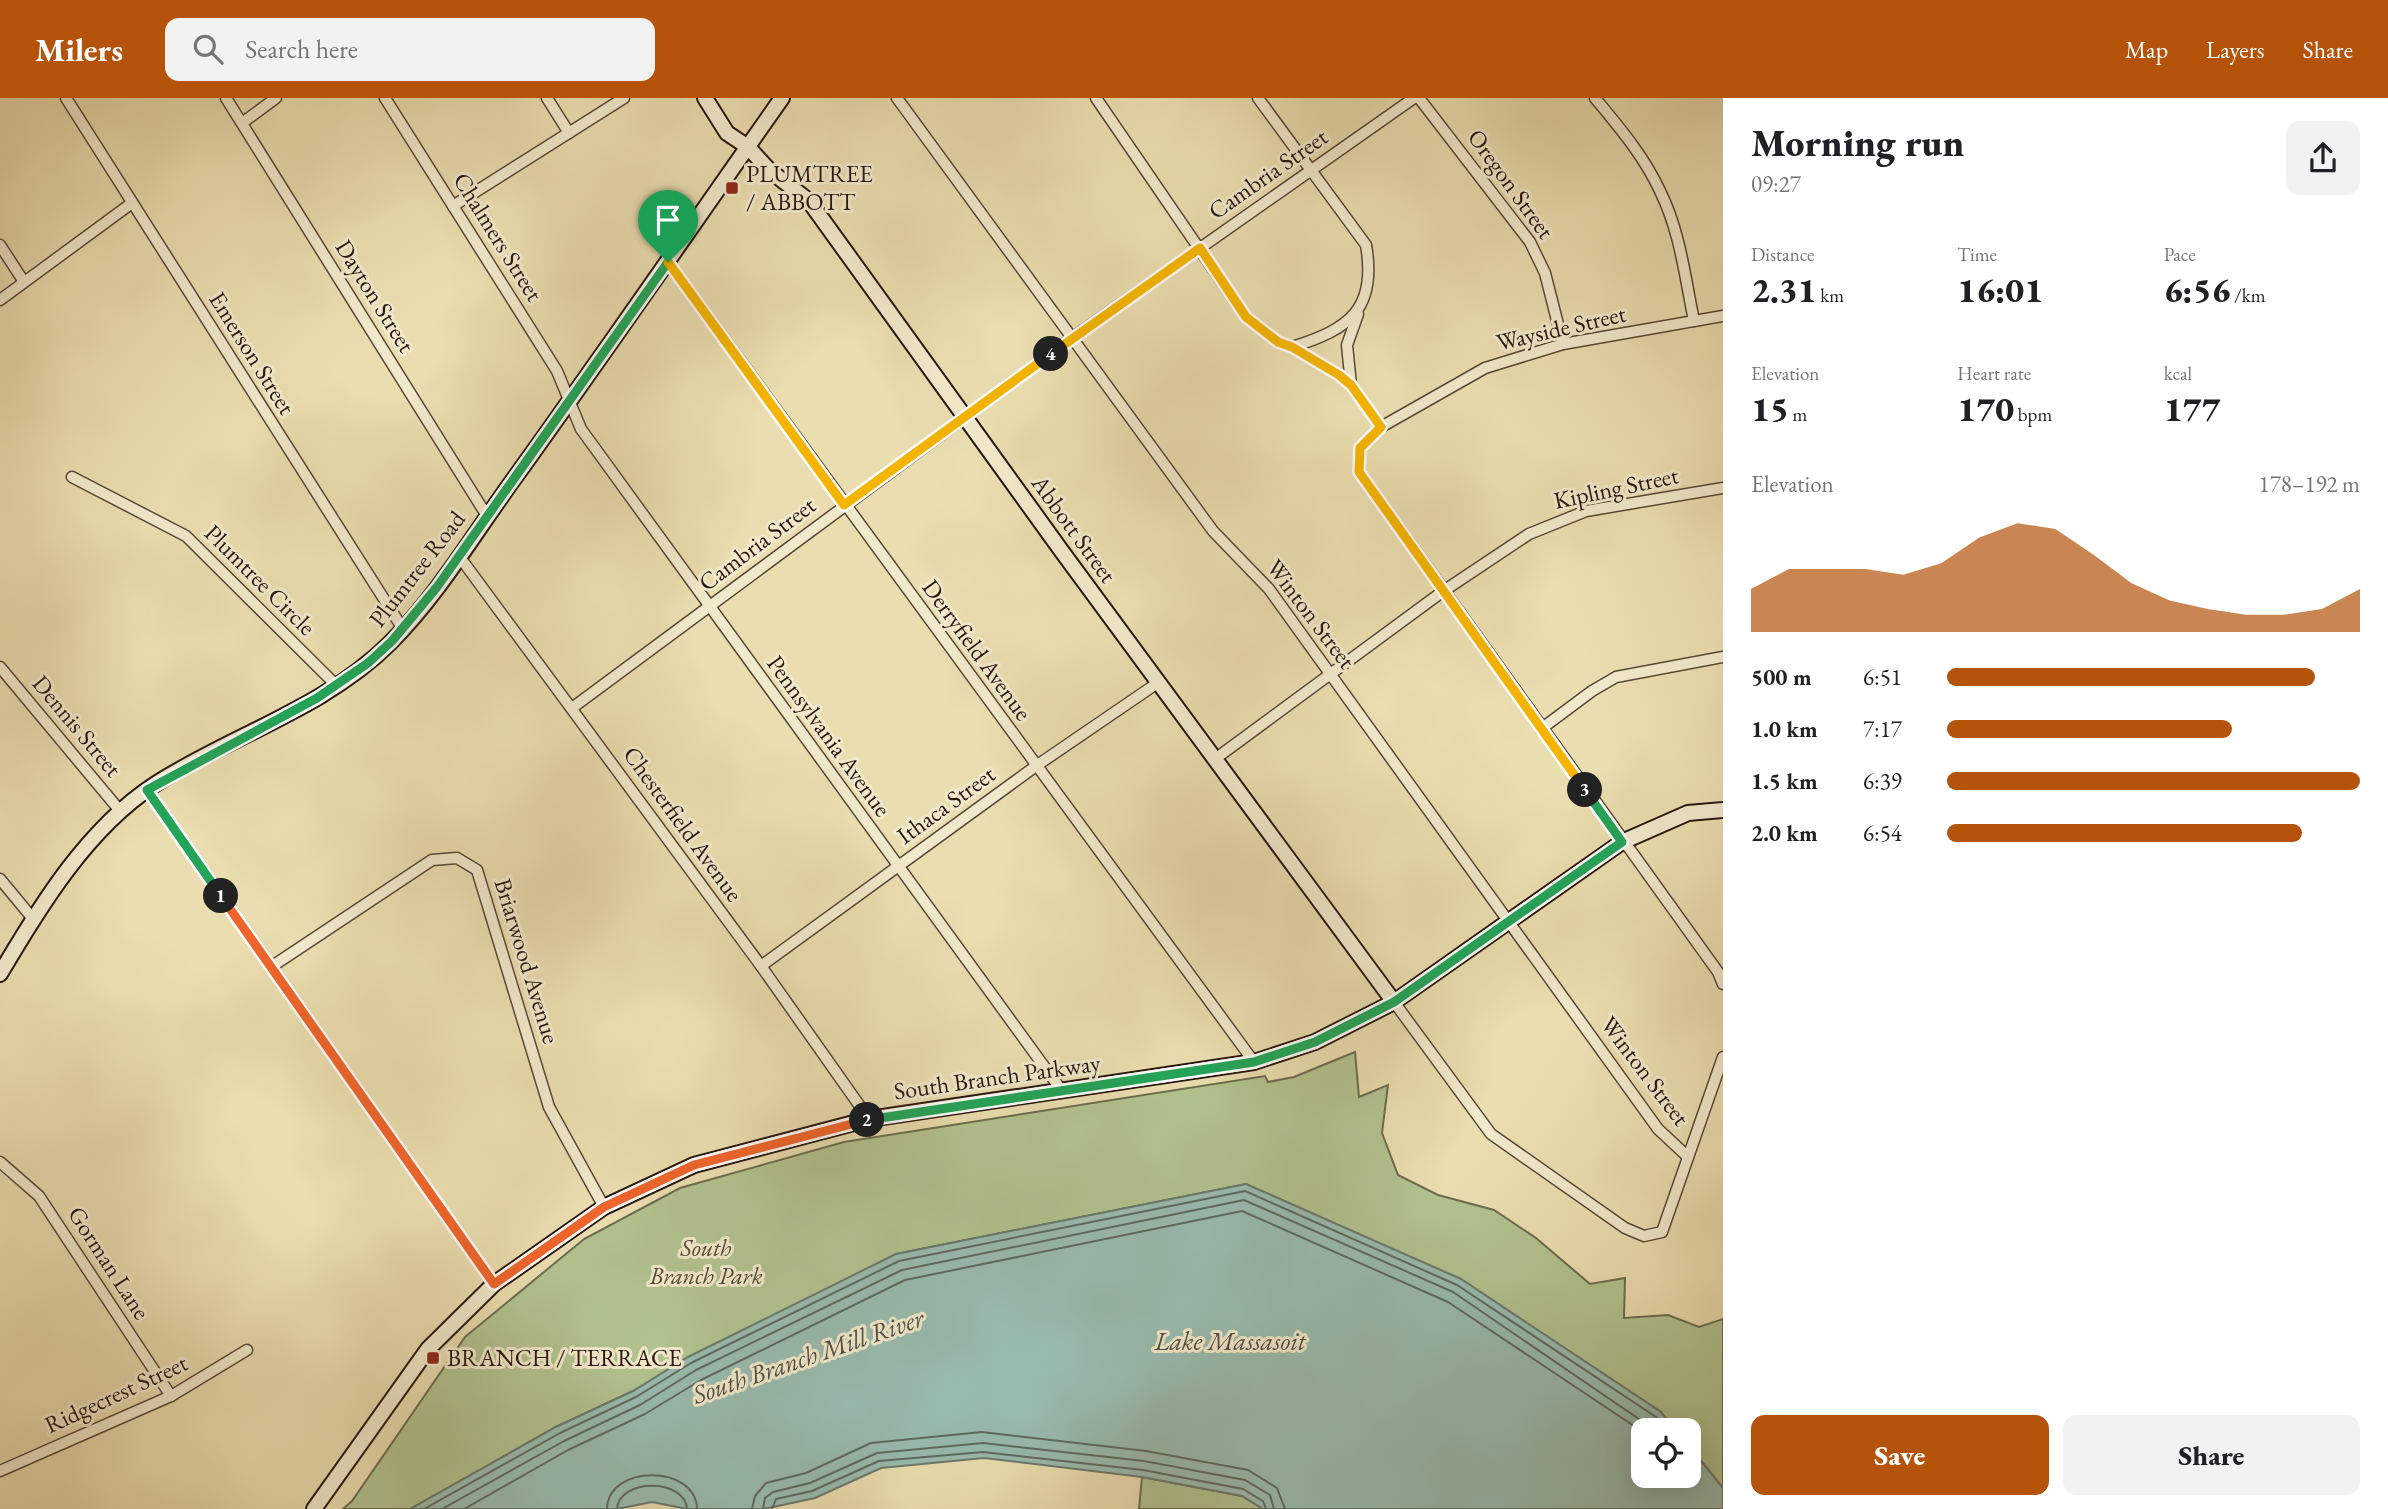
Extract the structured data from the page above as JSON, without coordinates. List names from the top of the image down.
{
  "streets": {
    "street": [
      "Cambria Street",
      "Oregon Street",
      "Chalmers Street",
      "Dayton Street",
      "Wayside Street",
      "Emerson Street",
      "Kipling Street",
      "Abbott Street",
      "Plumtree Road",
      "Plumtree Circle",
      "Winton Street",
      "Derryfield Avenue",
      "Dennis Street",
      "Pennsylvania Avenue",
      "Ithaca Street",
      "Chesterfield Avenue",
      "Briarwood Avenue",
      "South Branch Parkway",
      "Gorman Lane",
      "Ridgecrest Street"
    ]
  },
  "crossings": [
    ["Cambria Street", "Oregon Street"],
    ["Cambria Street", "Abbott Street"],
    ["Cambria Street", "Winton Street"],
    ["Cambria Street", "Derryfield Avenue"],
    ["Cambria Street", "Pennsylvania Avenue"],
    ["Cambria Street", "Chesterfield Avenue"],
    ["Oregon Street", "Wayside Street"],
    ["Chalmers Street", "Plumtree Road"],
    ["Chalmers Street", "Pennsylvania Avenue"],
    ["Dayton Street", "Plumtree Road"],
    ["Emerson Street", "Plumtree Road"],
    ["Kipling Street", "Abbott Street"],
    ["Kipling Street", "Winton Street"],
    ["Abbott Street", "Plumtree Road"],
    ["Abbott Street", "Ithaca Street"],
    ["Abbott Street", "South Branch Parkway"],
    ["Plumtree Road", "Plumtree Circle"],
    ["Plumtree Road", "Derryfield Avenue"],
    ["Plumtree Road", "Dennis Street"],
    ["Plumtree Road", "Pennsylvania Avenue"],
    ["Plumtree Road", "Chesterfield Avenue"],
    ["Winton Street", "South Branch Parkway"],
    ["Derryfield Avenue", "Ithaca Street"],
    ["Derryfield Avenue", "South Branch Parkway"],
    ["Pennsylvania Avenue", "Ithaca Street"],
    ["Pennsylvania Avenue", "South Branch Parkway"],
    ["Ithaca Street", "Chesterfield Avenue"],
    ["Chesterfield Avenue", "South Branch Parkway"],
    ["Briarwood Avenue", "South Branch Parkway"],
    ["Gorman Lane", "Ridgecrest Street"]
  ],
  "water": ["Lake Massasoit", "South Branch Mill River"],
  "parks": ["South Branch Park"],
  "places": {
    "transit": ["PLUMTREE / ABBOTT", "BRANCH / TERRACE"]
  },
  "page": {
    "header": "Milers",
    "search": "Search here",
    "nav": ["Map", "Layers", "Share"],
    "heading": ["Morning run", "09:27"],
    "stats": [
      ["Distance", "2.31 km"],
      ["Time", "16:01"],
      ["Pace", "6:56 /km"],
      ["Elevation", "15 m"],
      ["Heart rate", "170 bpm"],
      ["kcal", "177"]
    ],
    "pins": [
      "4",
      "3",
      "1",
      "2"
    ],
    "chart": ["Elevation", "178–192 m"],
    "list": [
      {
        "name": "500 m",
        "note": "6:51"
      },
      {
        "name": "1.0 km",
        "note": "7:17"
      },
      {
        "name": "1.5 km",
        "note": "6:39"
      },
      {
        "name": "2.0 km",
        "note": "6:54"
      }
    ],
    "buttons": ["Save", "Share"]
  }
}
